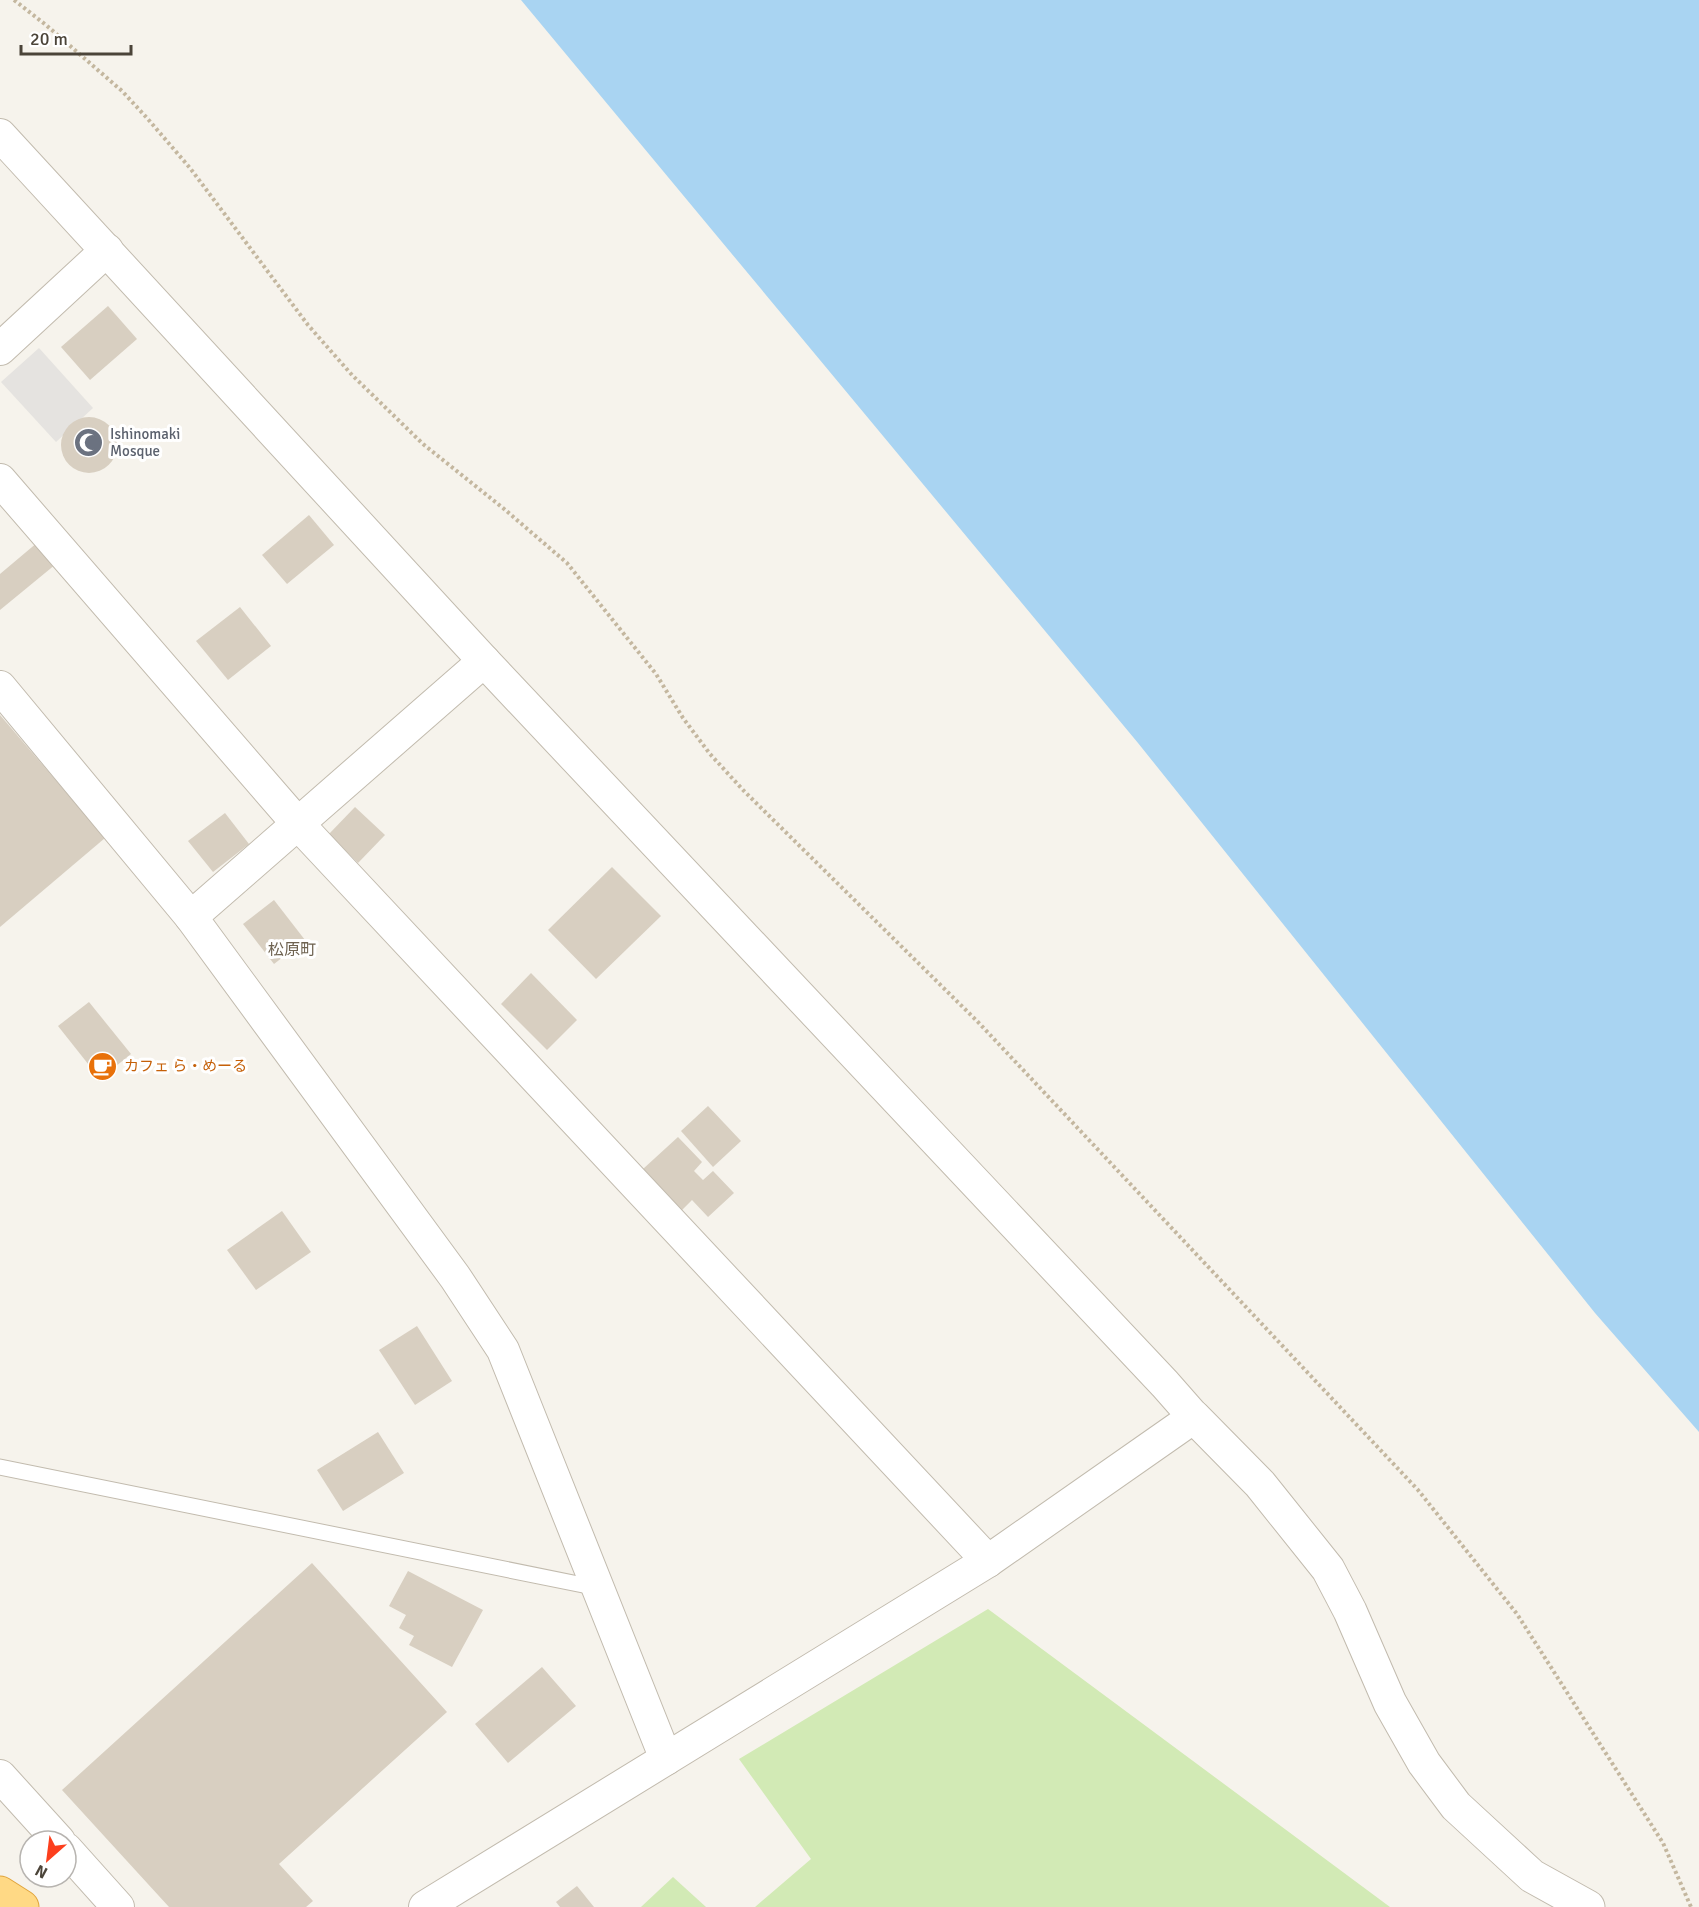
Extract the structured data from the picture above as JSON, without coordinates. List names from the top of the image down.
{
  "districts": ["松原町"],
  "places": {
    "mosque": ["Ishinomaki Mosque"],
    "cafe": ["カフェ ら・めーる"]
  },
  "scale_bar": "20 m",
  "north": "bottom left"
}
